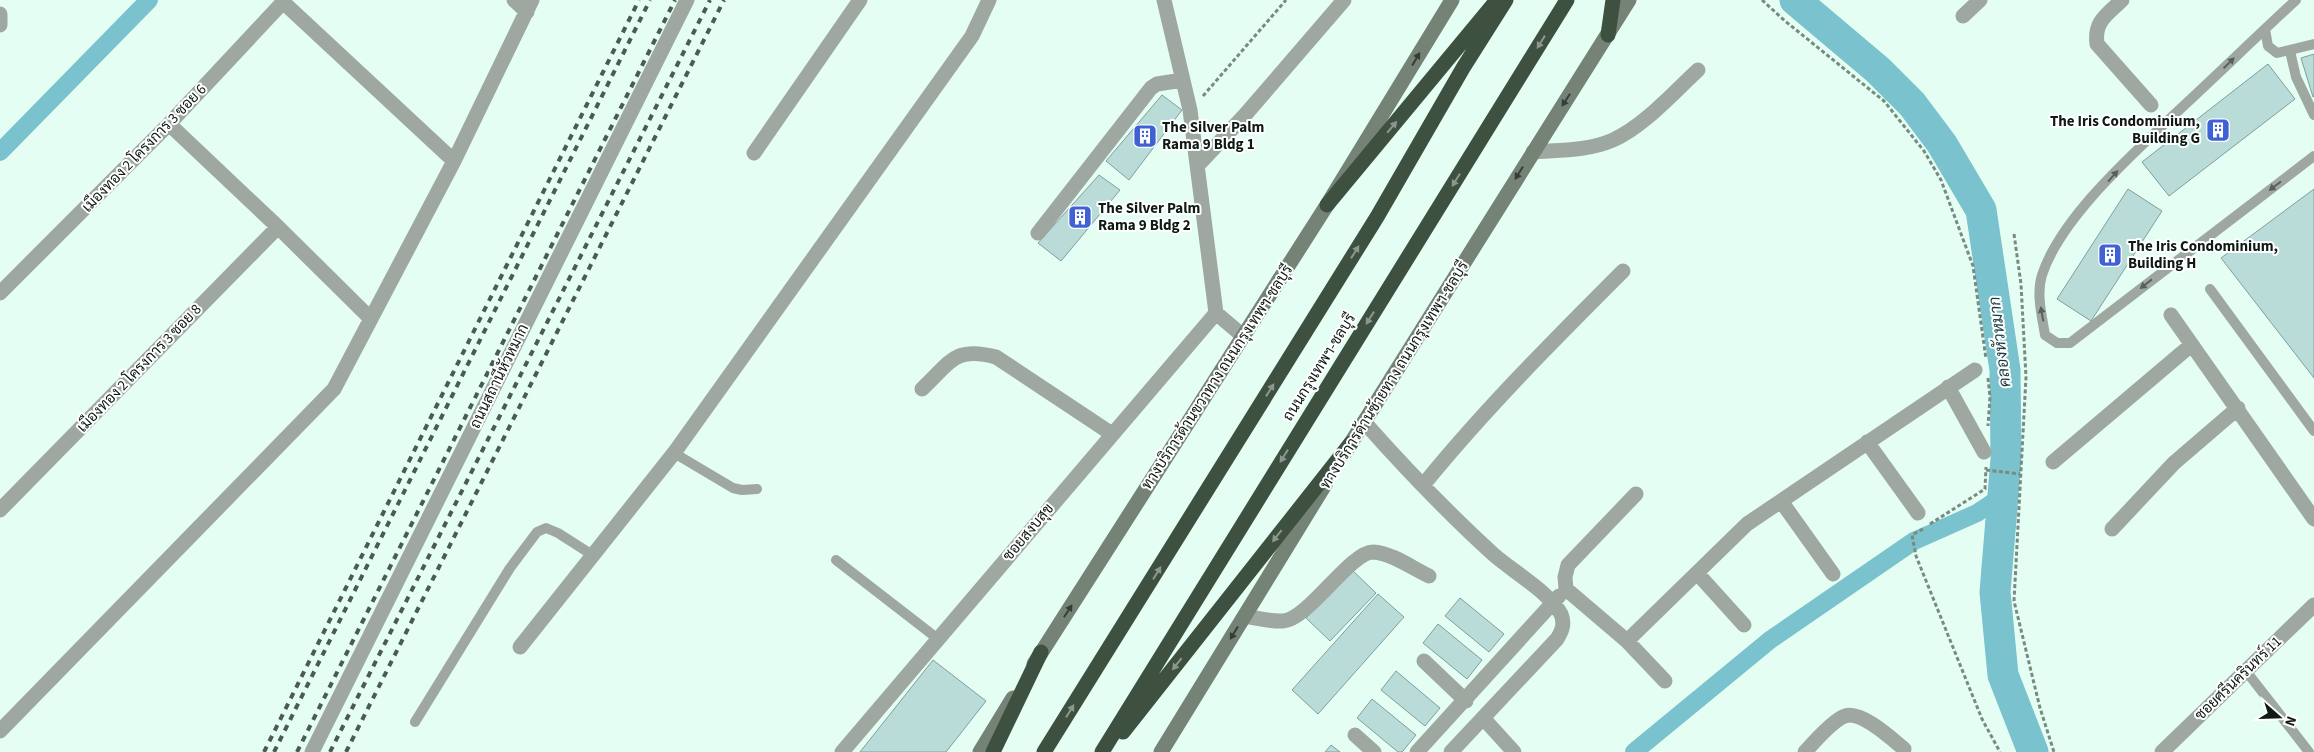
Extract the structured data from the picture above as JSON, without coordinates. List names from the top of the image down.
{
  "streets": {
    "highway": ["ถนนกรุงเทพฯ-ชลบุรี"],
    "main road": ["ทางบริการด้านซ้ายทาง ถนนกรุงเทพฯ-ชลบุรี", "ทางบริการด้านขวาทาง ถนนกรุงเทพฯ-ชลบุรี"],
    "street": [
      "เมืองทอง 2 โครงการ 3 ซอย 6",
      "เมืองทอง 2 โครงการ 3 ซอย 8",
      "ถนนสถานีหัวหมาก",
      "ซอยสงบสุข",
      "ซอยศรีนครินทร์ 11"
    ]
  },
  "one_way": ["ทางบริการด้านซ้ายทาง ถนนกรุงเทพฯ-ชลบุรี", "ทางบริการด้านขวาทาง ถนนกรุงเทพฯ-ชลบุรี"],
  "water": ["คลองหัวหมาก"],
  "places": {
    "building": [
      "The Iris Condominium, Building G",
      "The Silver Palm Rama 9 Bldg 1",
      "The Silver Palm Rama 9 Bldg 2",
      "The Iris Condominium, Building H"
    ]
  },
  "north": "right"
}
